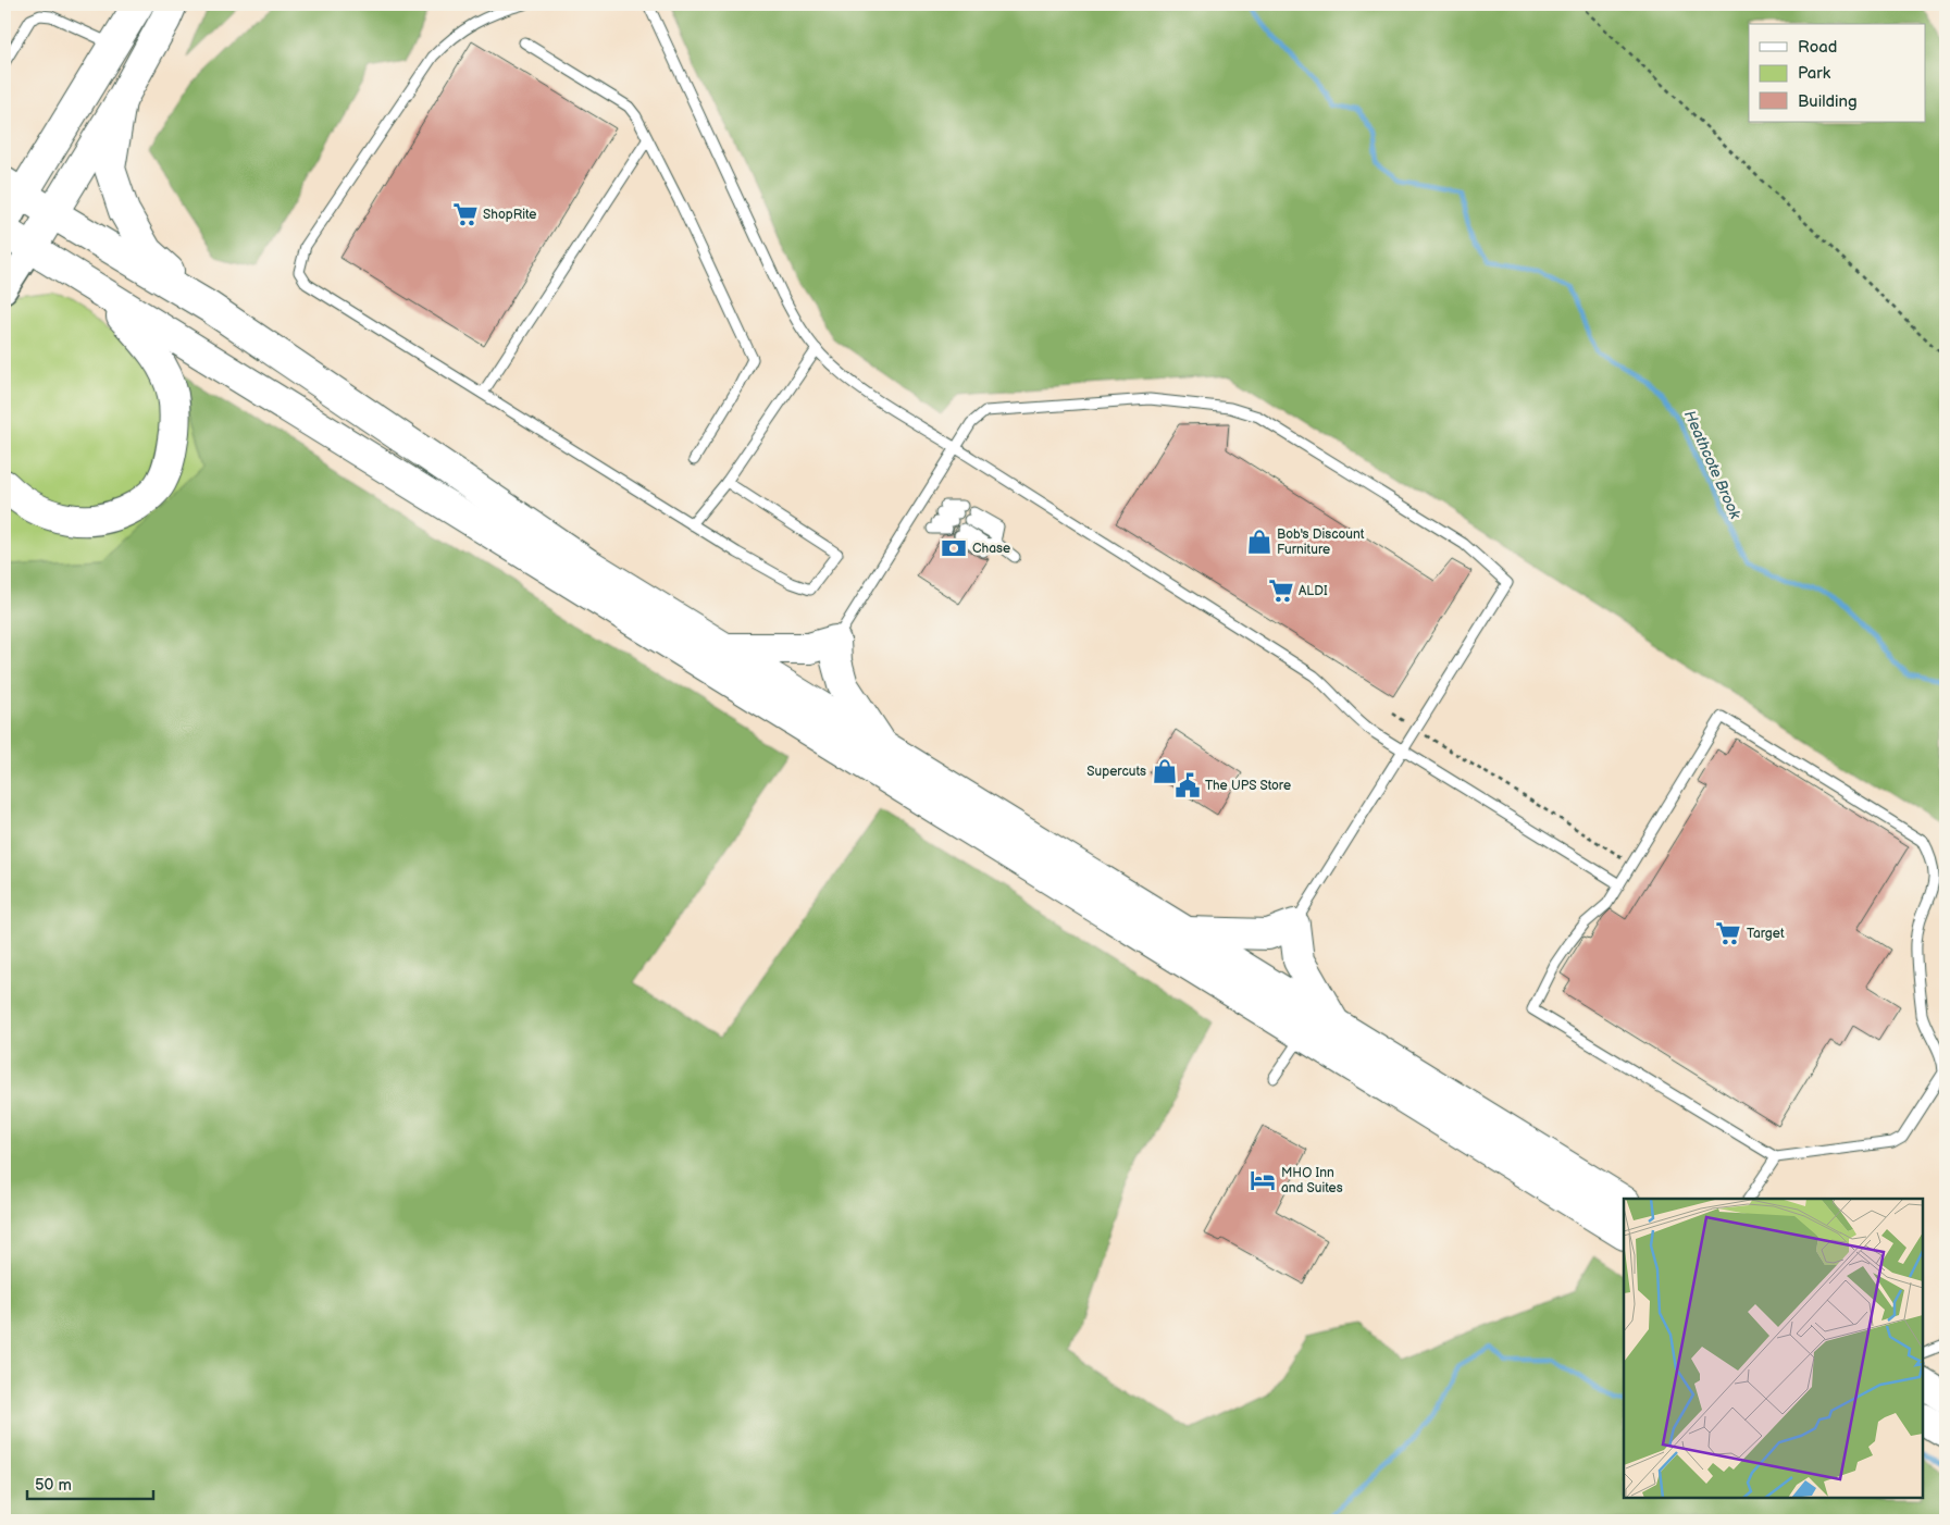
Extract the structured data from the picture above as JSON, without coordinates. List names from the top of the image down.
{
  "water": ["Heathcote Brook"],
  "places": {
    "supermarket": ["ShopRite", "ALDI", "Target"],
    "shop": ["Bob's Discount Furniture", "Supercuts"],
    "bank": ["Chase"],
    "public building": ["The UPS Store"],
    "hotel": ["MHO Inn and Suites"]
  },
  "legend": ["Road", "Park", "Building"],
  "scale_bar": "50 m"
}
